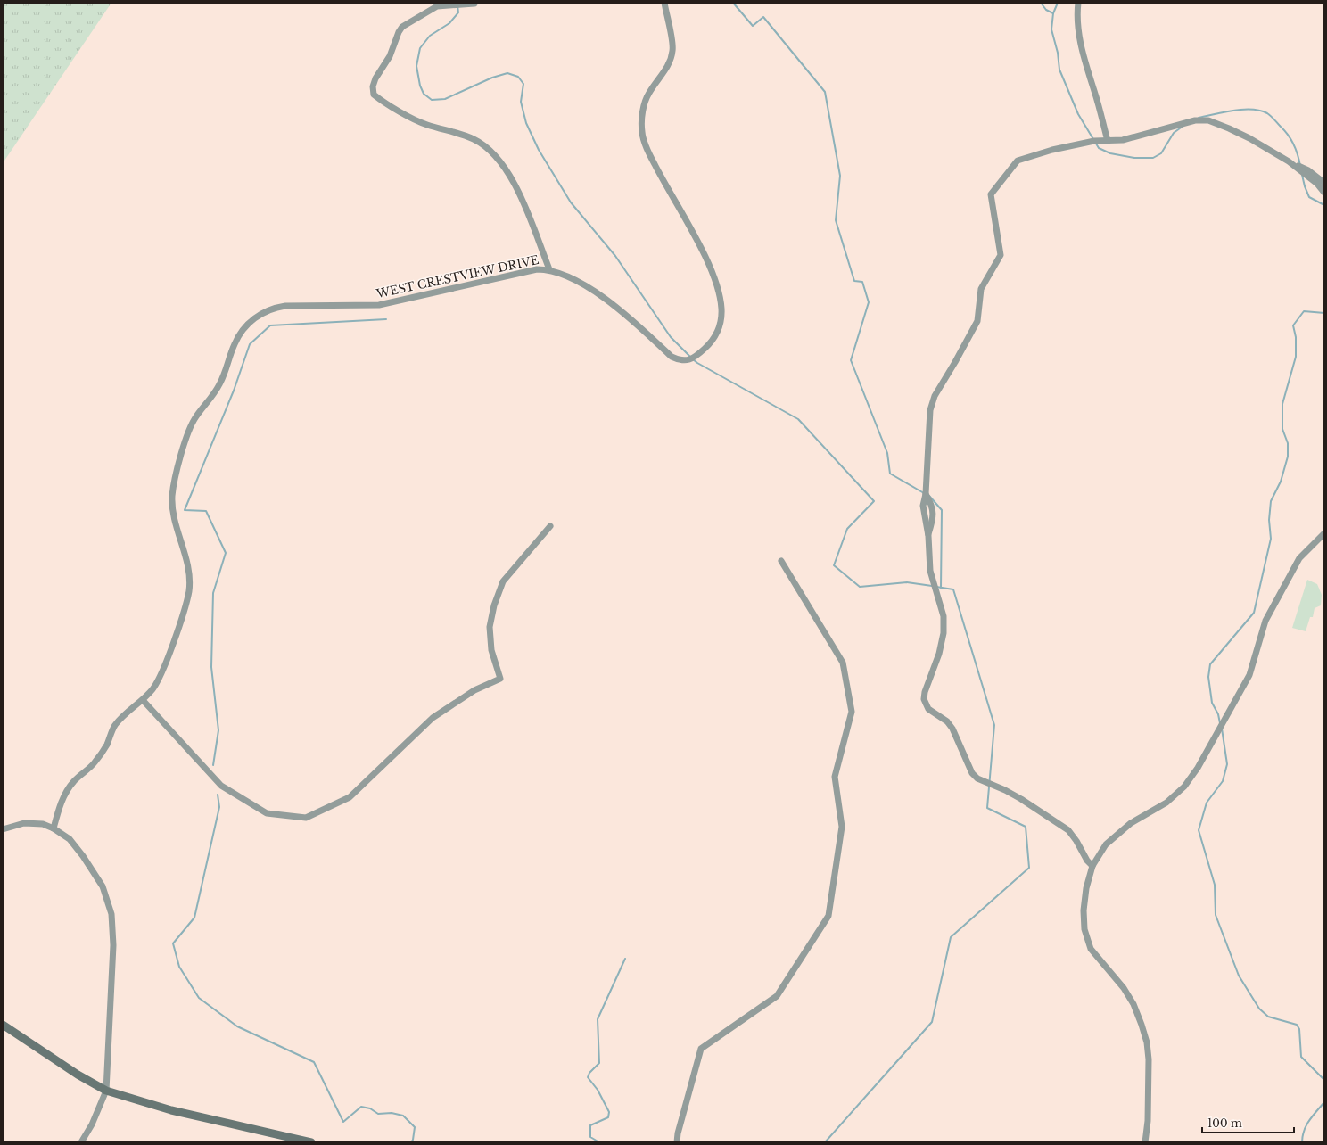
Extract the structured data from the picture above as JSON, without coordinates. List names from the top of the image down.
{
  "streets": {
    "street": ["WEST CRESTVIEW DRIVE"]
  },
  "scale_bar": "100 m"
}
